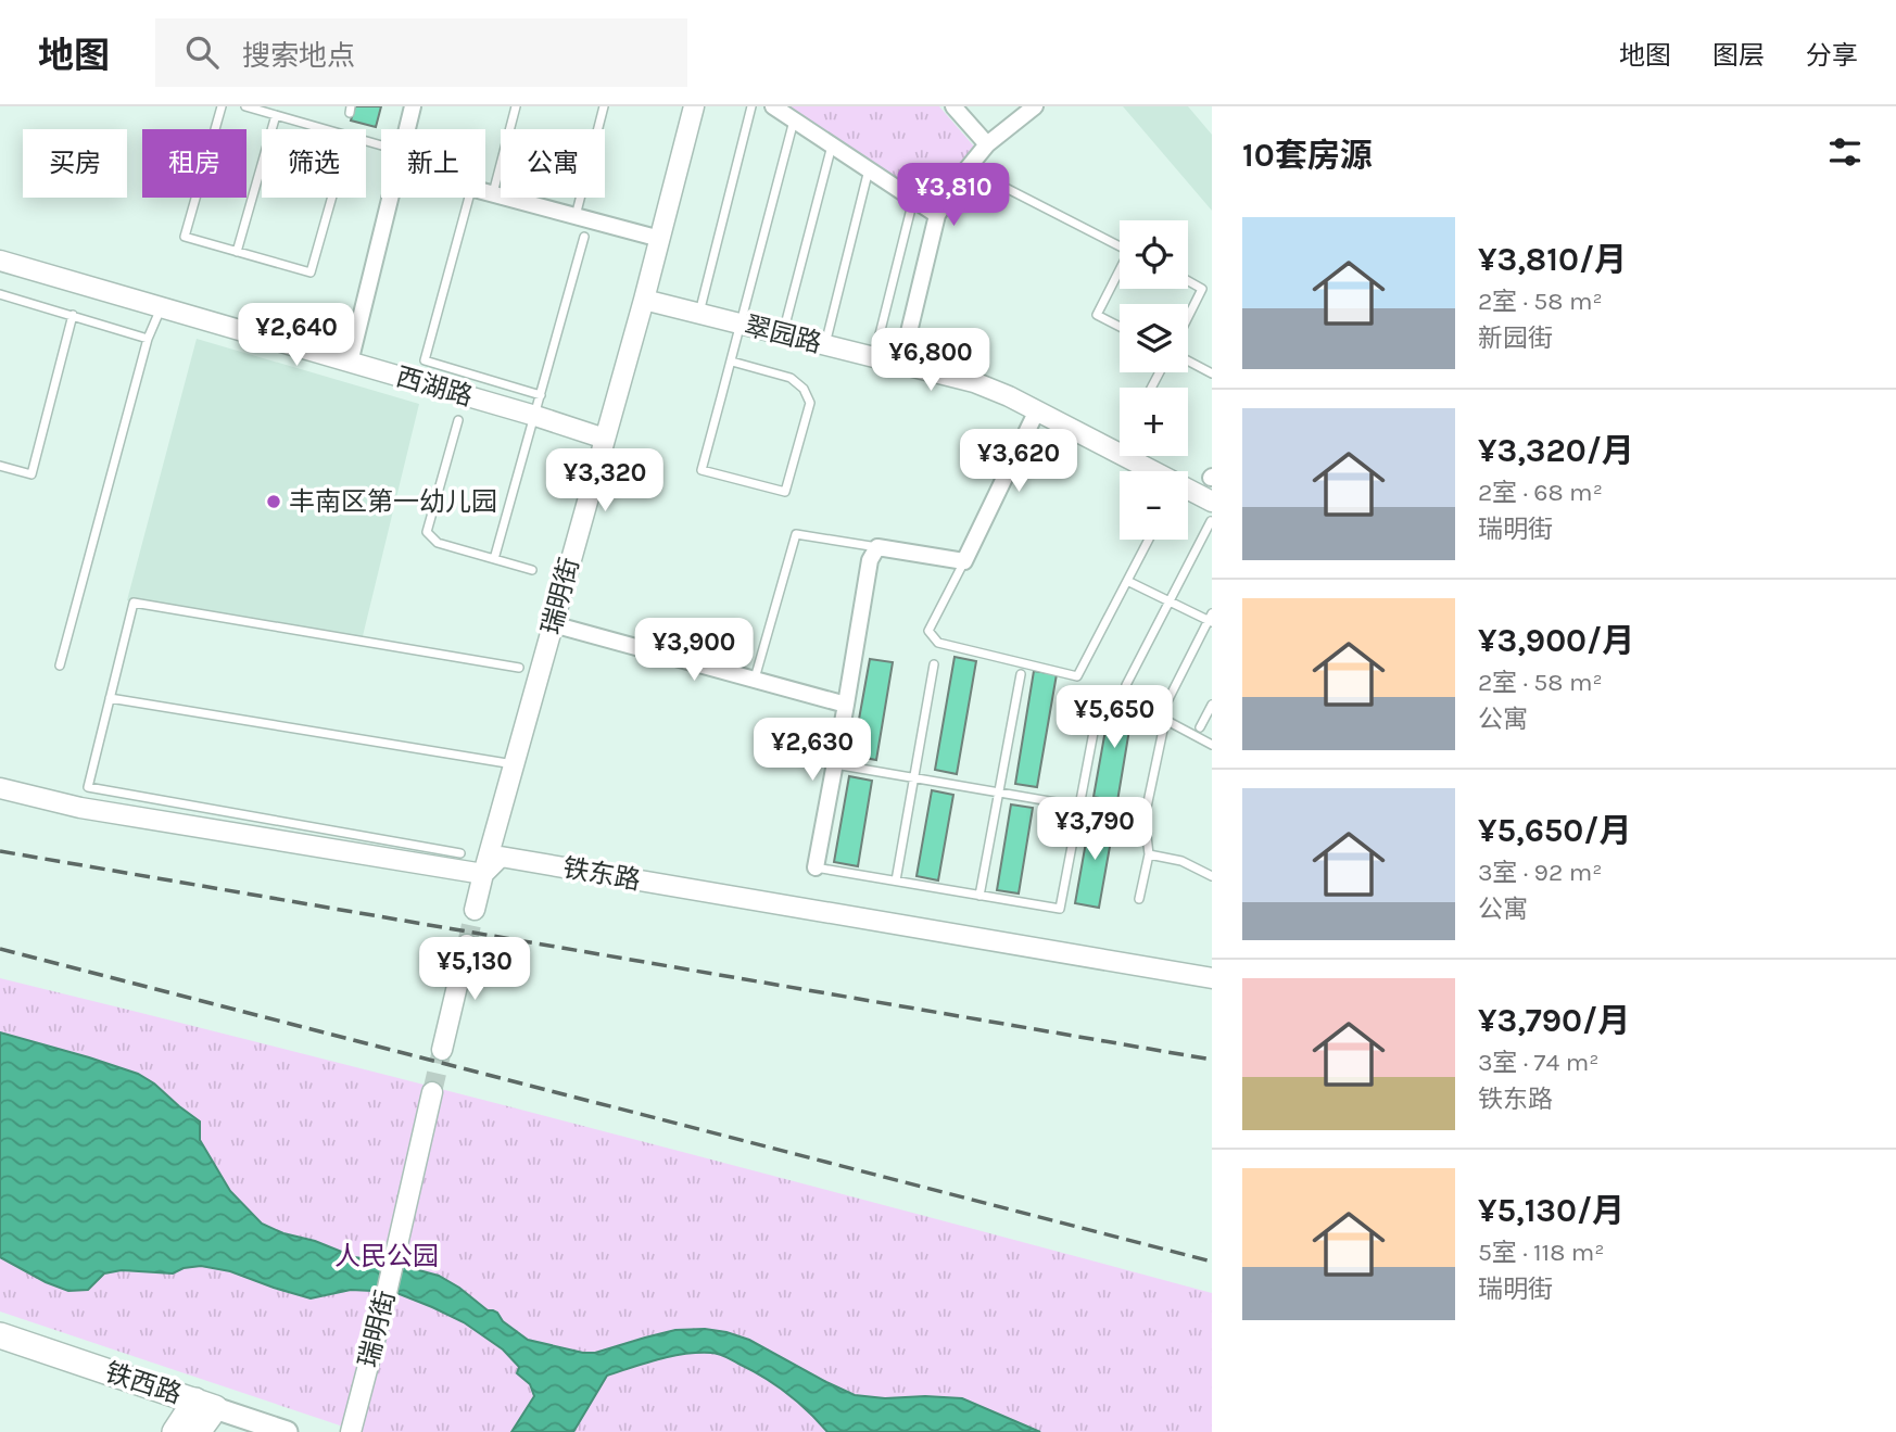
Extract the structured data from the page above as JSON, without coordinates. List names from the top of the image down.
{
  "streets": {
    "highway": ["铁西路"],
    "street": [
      "翠园路",
      "西湖路",
      "瑞明街",
      "铁东路"
    ]
  },
  "crossings": [
    ["翠园路", "瑞明街"],
    ["西湖路", "瑞明街"],
    ["瑞明街", "铁东路"]
  ],
  "parks": ["人民公园"],
  "places": ["丰南区第一幼儿园"],
  "page": {
    "header": "地图",
    "search": "搜索地点",
    "nav": ["地图", "图层", "分享"],
    "heading": "10套房源",
    "chip": [
      "买房",
      "租房",
      "筛选",
      "新上",
      "公寓"
    ],
    "price": [
      "¥3,810",
      "¥2,640",
      "¥6,800",
      "¥3,620",
      "¥3,320",
      "¥3,900",
      "¥5,650",
      "¥2,630",
      "¥3,790",
      "¥5,130"
    ],
    "list": [
      {
        "name": "¥3,810/月",
        "note": "2室 · 58 m² · 新园街"
      },
      {
        "name": "¥3,320/月",
        "note": "2室 · 68 m² · 瑞明街"
      },
      {
        "name": "¥3,900/月",
        "note": "2室 · 58 m² · 公寓"
      },
      {
        "name": "¥5,650/月",
        "note": "3室 · 92 m² · 公寓"
      },
      {
        "name": "¥3,790/月",
        "note": "3室 · 74 m² · 铁东路"
      },
      {
        "name": "¥5,130/月",
        "note": "5室 · 118 m² · 瑞明街"
      }
    ],
    "map_buttons": ["+", "−"]
  }
}
